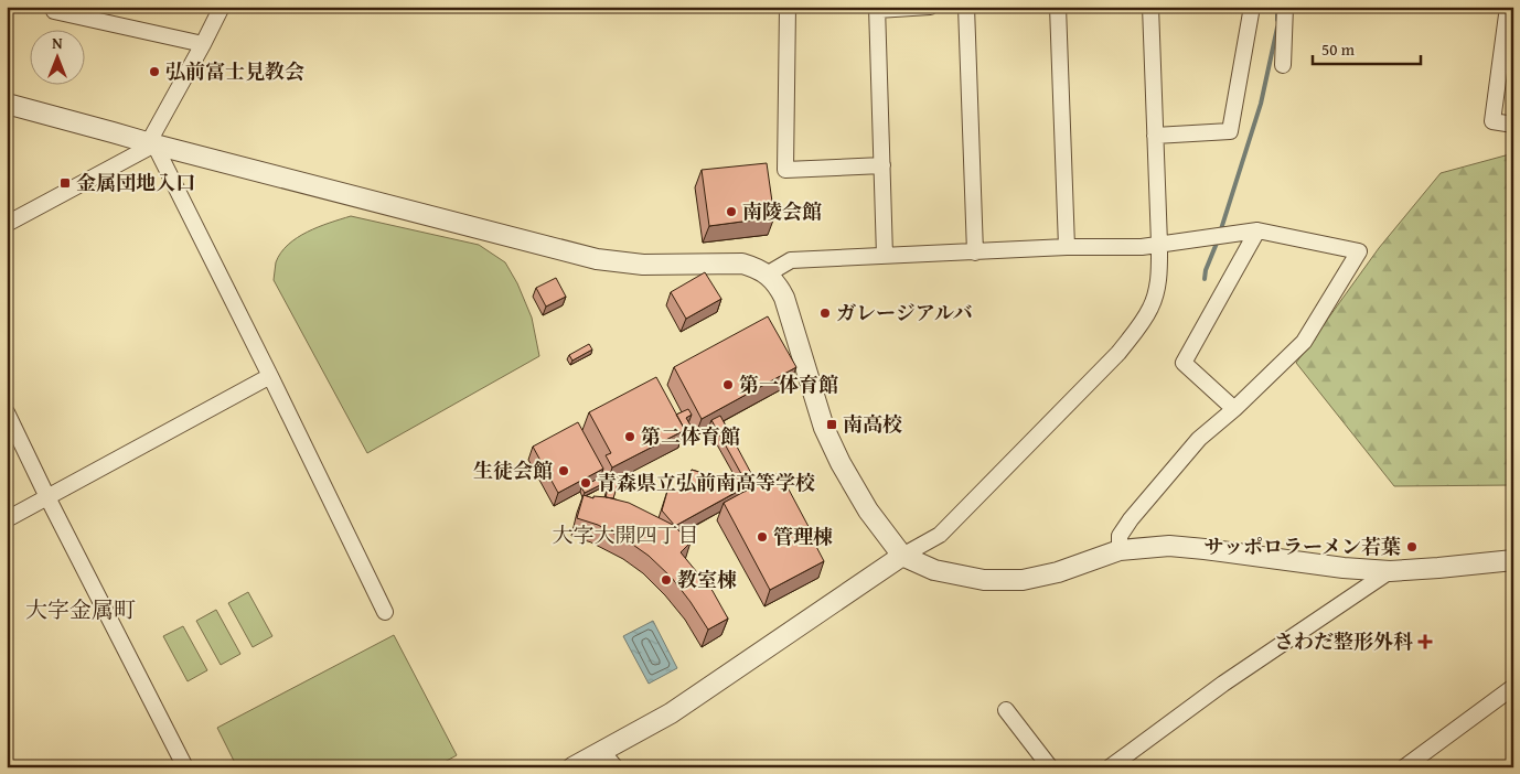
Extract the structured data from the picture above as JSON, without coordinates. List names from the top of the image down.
{
  "districts": ["大字大開四丁目", "大字金属町"],
  "places": {
    "other": [
      "弘前富士見教会",
      "南陵会館",
      "ガレージアルバ",
      "第一体育館",
      "第二体育館",
      "生徒会館",
      "青森県立弘前南高等学校",
      "管理棟",
      "サッポロラーメン若葉",
      "教室棟"
    ],
    "transit": ["金属団地入口", "南高校"],
    "health": ["さわだ整形外科"]
  },
  "scale_bar": "50 m",
  "north": "top"
}
